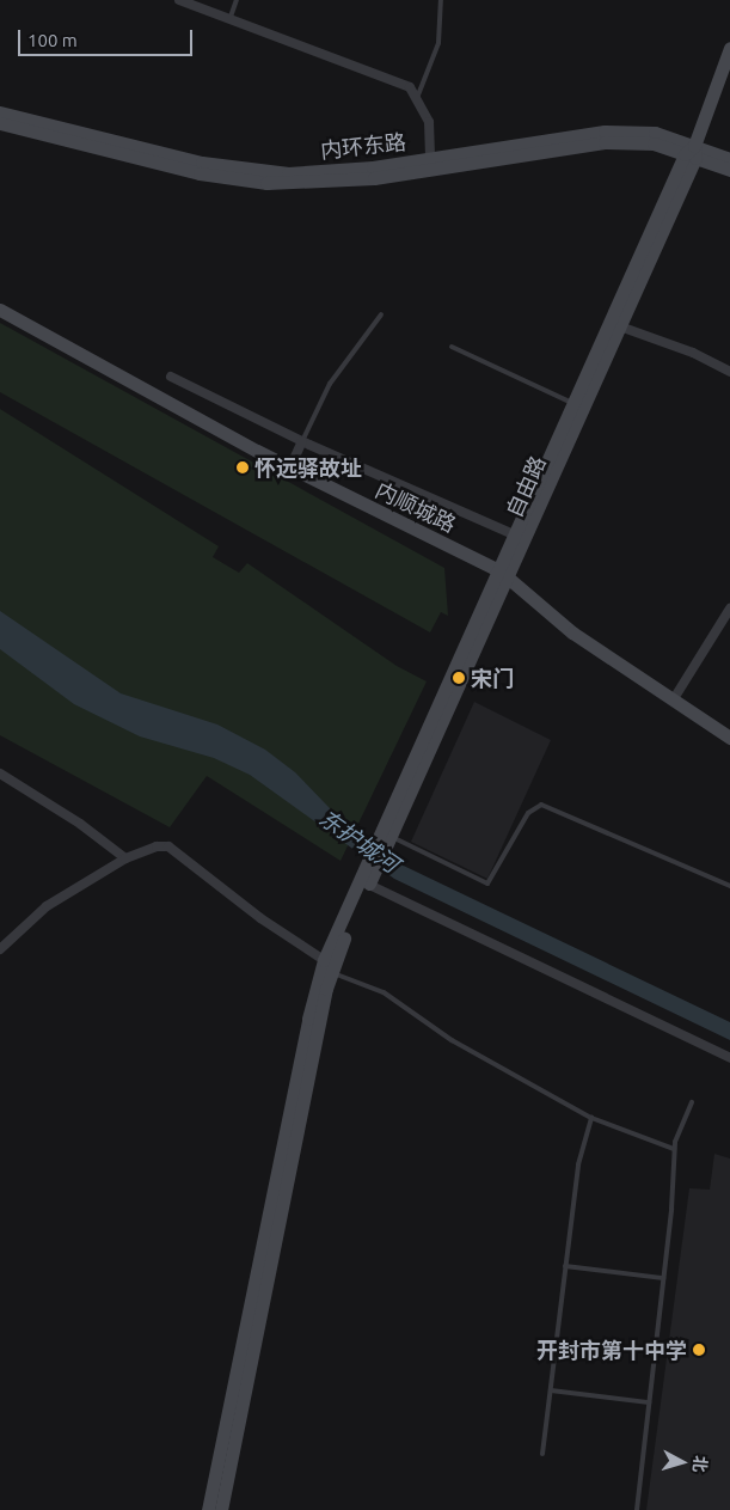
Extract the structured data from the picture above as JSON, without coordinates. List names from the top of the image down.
{
  "streets": {
    "street": ["内环东路", "自由路", "内顺城路"]
  },
  "crossings": [
    ["内环东路", "自由路"],
    ["自由路", "内顺城路"]
  ],
  "water": ["东护城河"],
  "places": ["怀远驿故址", "宋门", "开封市第十中学"],
  "scale_bar": "100 m",
  "north": "right"
}
